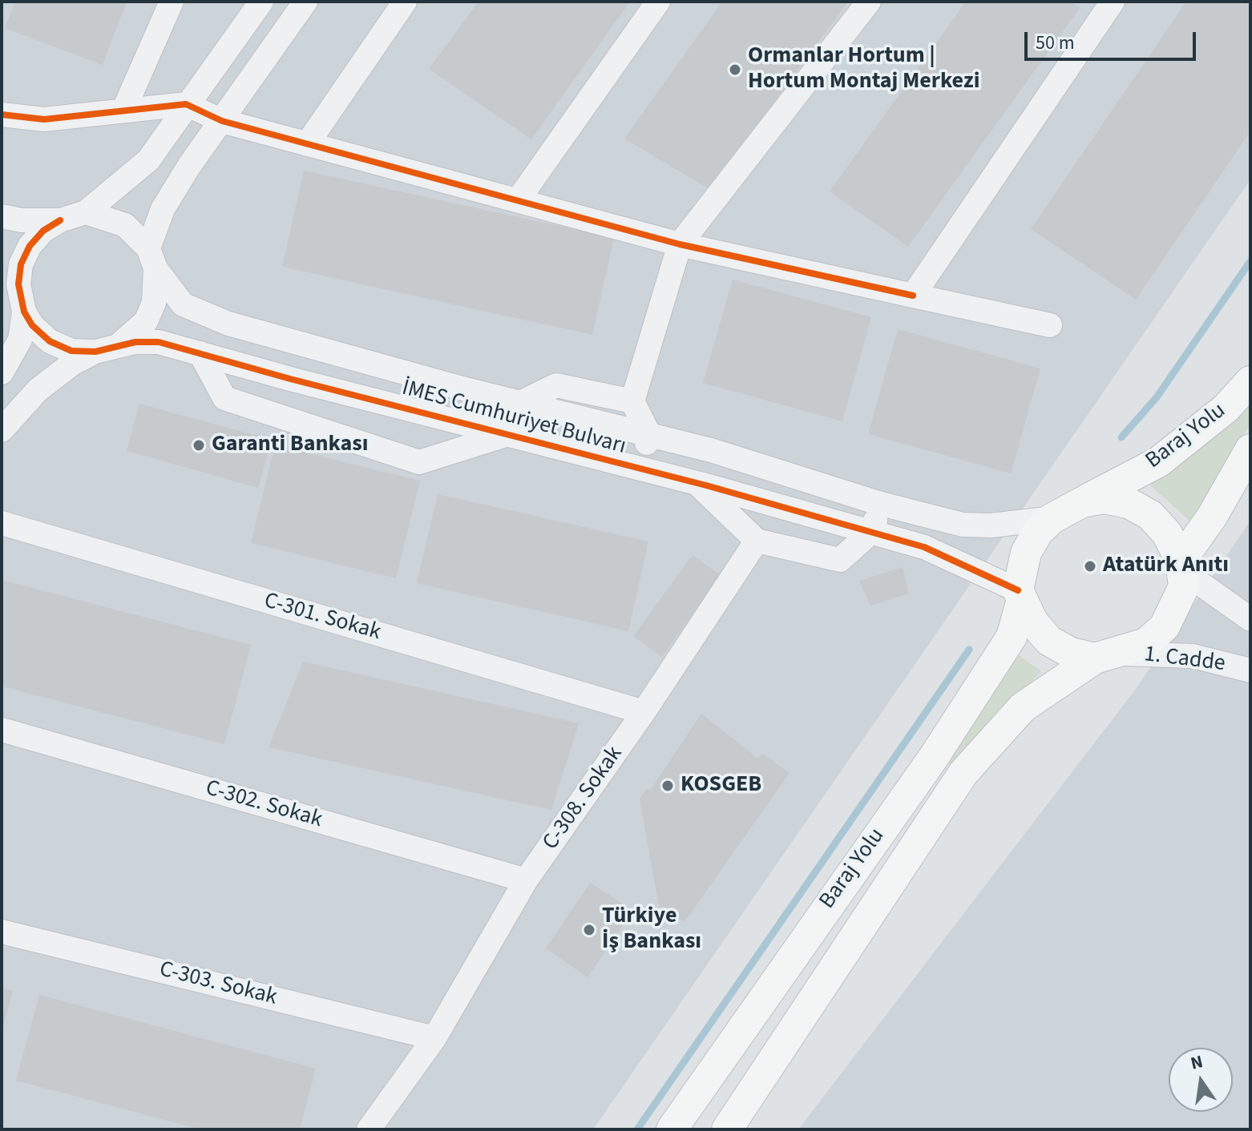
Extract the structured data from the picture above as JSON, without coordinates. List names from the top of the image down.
{
  "streets": {
    "main road": ["Baraj Yolu"],
    "street": [
      "İMES Cumhuriyet Bulvarı",
      "C-301. Sokak",
      "1. Cadde",
      "C-308. Sokak",
      "C-302. Sokak",
      "C-303. Sokak"
    ]
  },
  "crossings": [
    ["İMES Cumhuriyet Bulvarı", "Baraj Yolu"],
    ["İMES Cumhuriyet Bulvarı", "1. Cadde"],
    ["Baraj Yolu", "1. Cadde"],
    ["C-301. Sokak", "C-308. Sokak"],
    ["C-308. Sokak", "C-302. Sokak"],
    ["C-308. Sokak", "C-303. Sokak"]
  ],
  "places": [
    "Ormanlar Hortum | Hortum Montaj Merkezi",
    "Garanti Bankası",
    "Atatürk Anıtı",
    "KOSGEB",
    "Türkiye İş Bankası"
  ],
  "scale_bar": "50 m",
  "north": "top"
}
